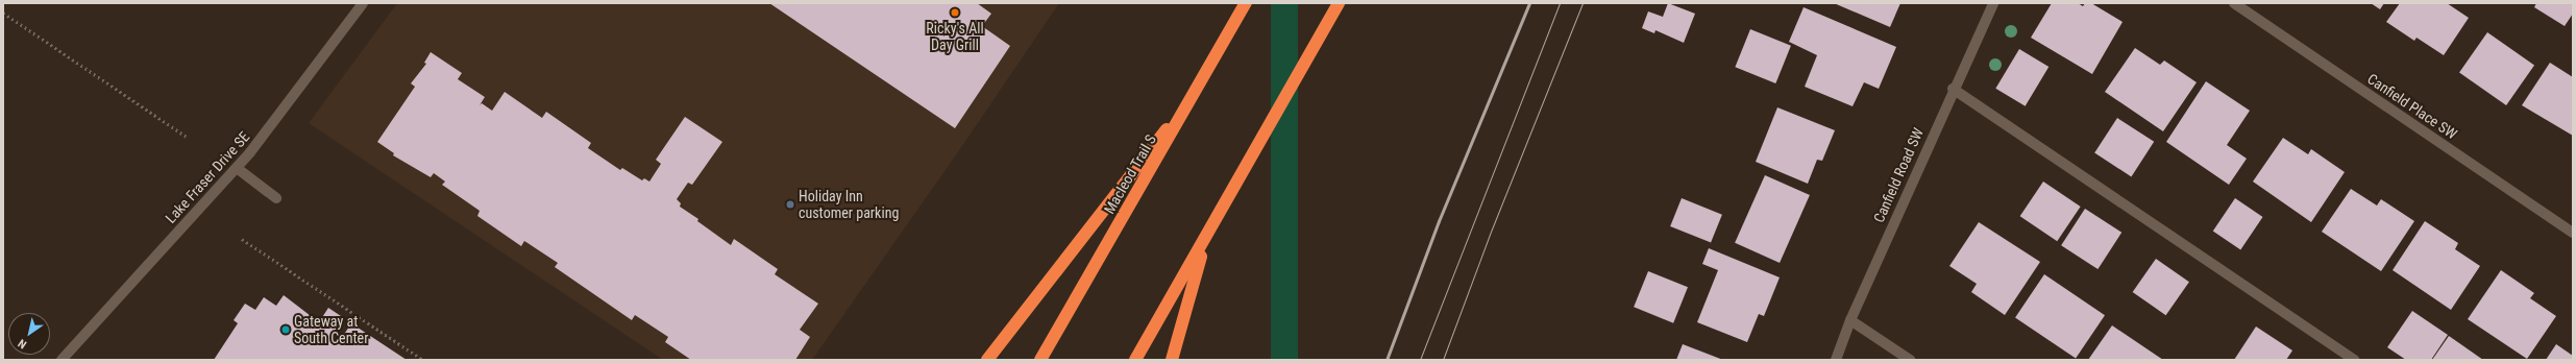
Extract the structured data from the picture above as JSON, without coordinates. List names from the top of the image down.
{
  "streets": {
    "highway": ["Macleod Trail S"],
    "street": ["Canfield Place SW", "Canfield Road SW", "Lake Fraser Drive SE"]
  },
  "places": ["Ricky's All Day Grill", "Holiday Inn customer parking", "Gateway at South Center"],
  "north": "bottom left"
}
